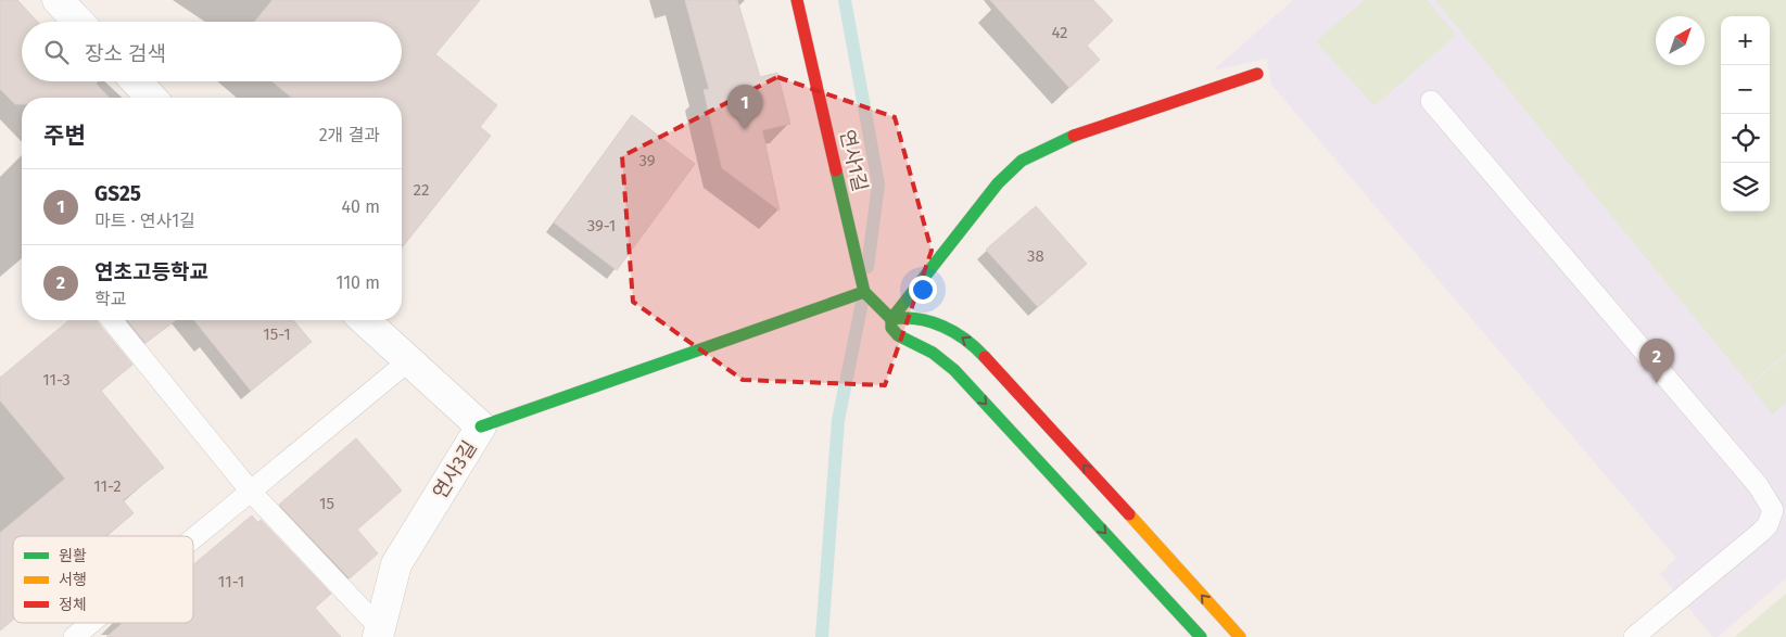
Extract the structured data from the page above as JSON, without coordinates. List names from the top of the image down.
{
  "streets": {
    "street": ["연사1길", "연사3길"]
  },
  "house_numbers": [
    "42",
    "39",
    "22",
    "39-1",
    "38",
    "15-1",
    "11-3",
    "11-2",
    "15",
    "11-1"
  ],
  "legend": ["원활", "서행", "정체"],
  "north": "top right",
  "page": {
    "map_buttons": ["+", "−"],
    "search": "장소 검색",
    "pins": ["1", "2"],
    "heading": ["주변", "2개 결과"],
    "list": [
      {
        "mark": "1",
        "name": "GS25",
        "note": "마트 · 연사1길",
        "value": "40 m"
      },
      {
        "mark": "2",
        "name": "연초고등학교",
        "note": "학교",
        "value": "110 m"
      }
    ]
  }
}
